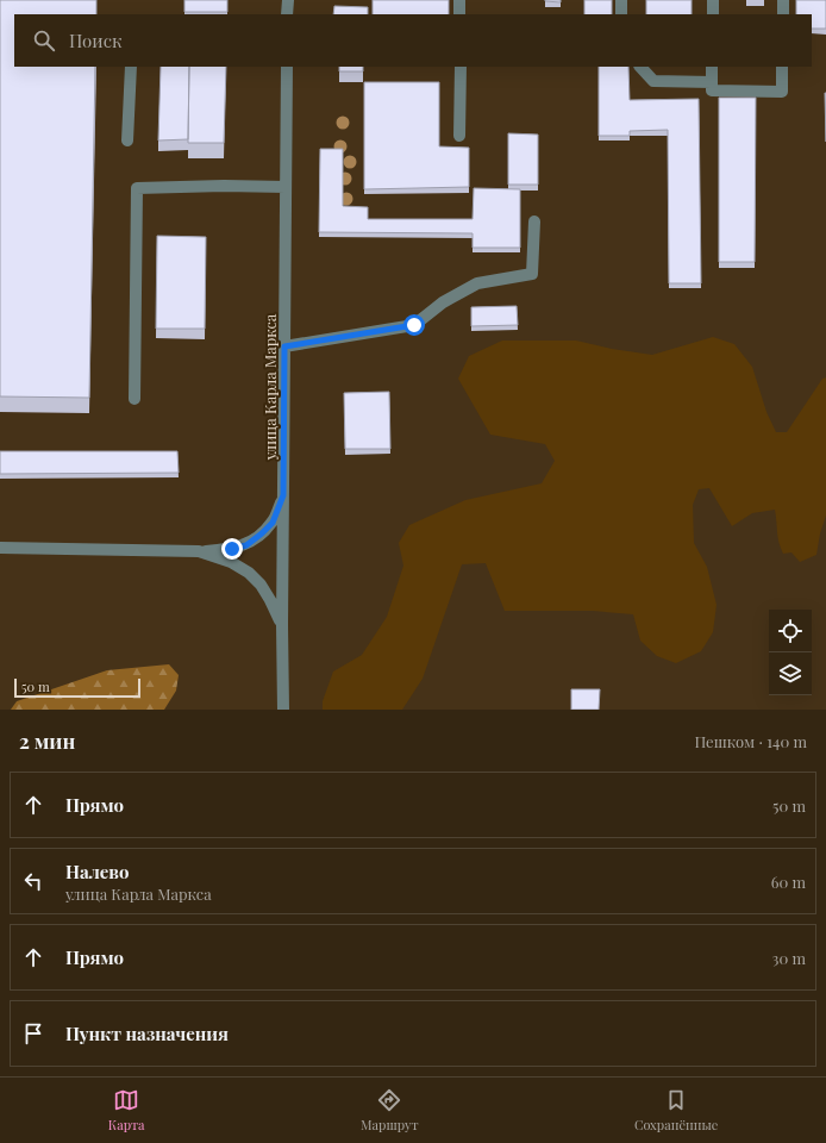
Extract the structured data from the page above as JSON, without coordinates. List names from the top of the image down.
{
  "streets": {
    "street": ["улица Карла Маркса"]
  },
  "scale_bar": "50 m",
  "page": {
    "search": "Поиск",
    "scale": "50 m",
    "heading": ["2 мин", "Пешком · 140 m"],
    "list": [
      ["Прямо", "50 m"],
      ["Налево", "улица Карла Маркса", "60 m"],
      ["Прямо", "30 m"],
      "Пункт назначения"
    ],
    "nav": ["Карта", "Маршрут", "Сохранённые"]
  }
}
